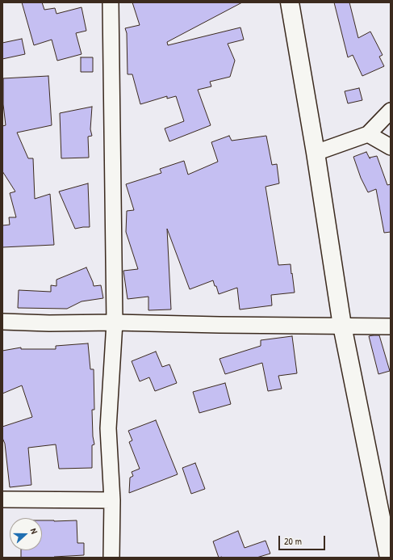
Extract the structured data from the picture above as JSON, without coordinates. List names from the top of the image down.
{
  "scale_bar": "20 m",
  "north": "right"
}
